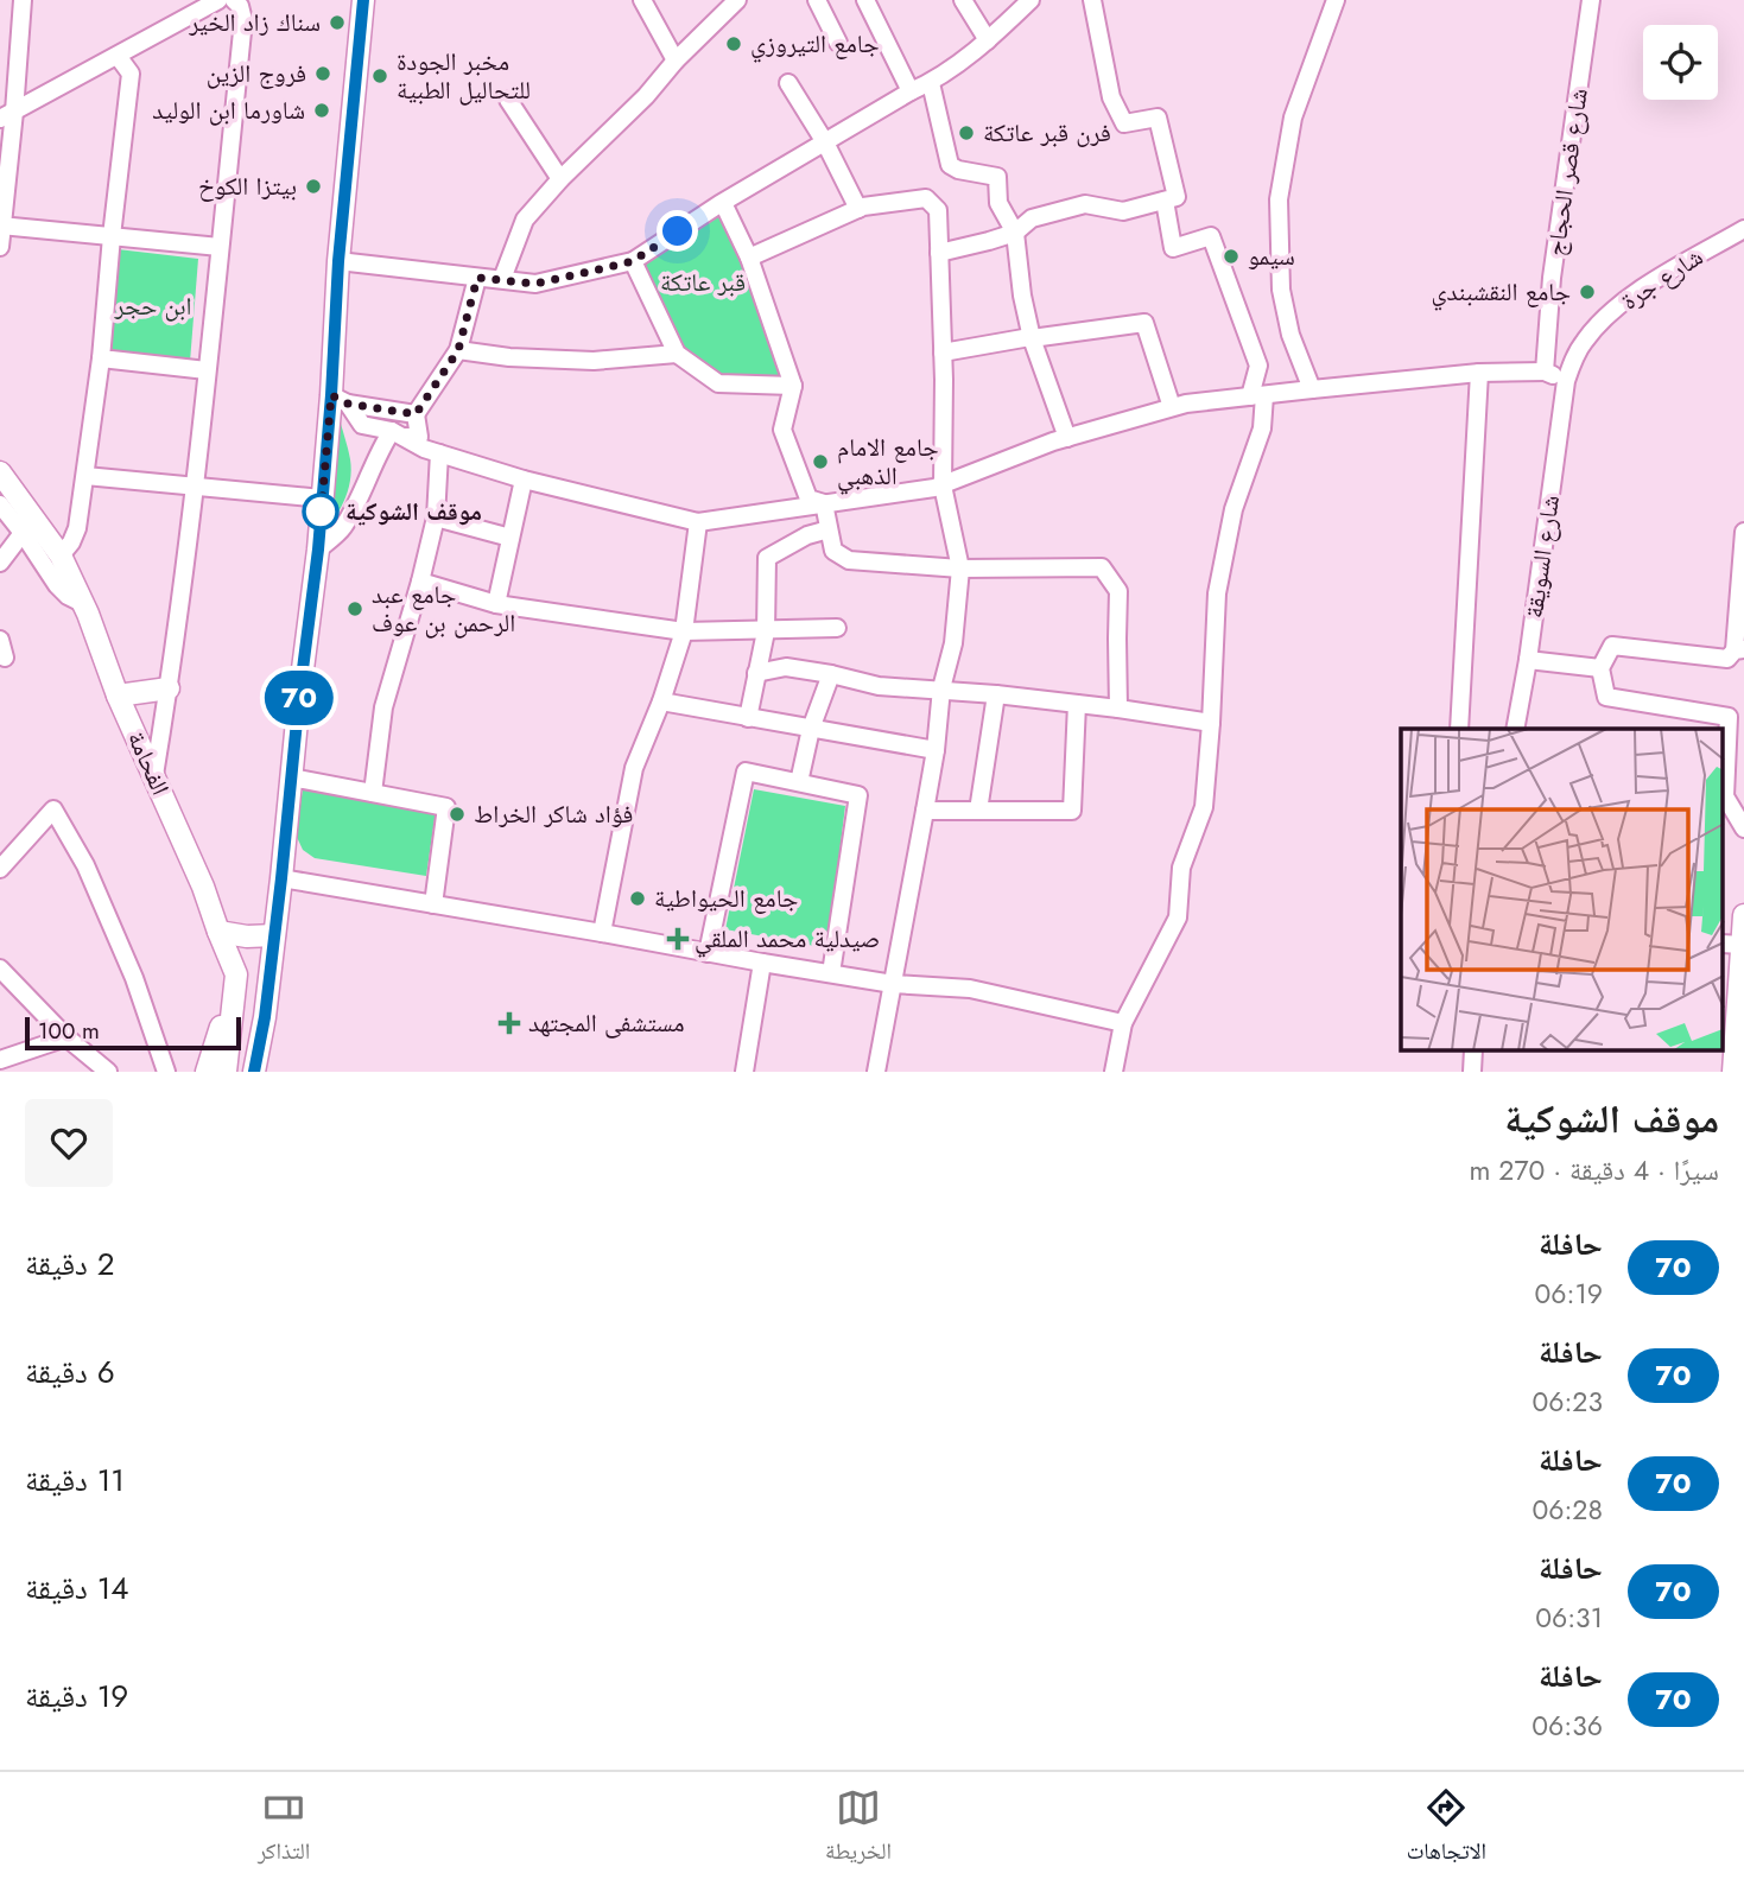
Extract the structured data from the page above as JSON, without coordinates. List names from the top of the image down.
{
  "streets": {
    "main road": ["الفحامة"],
    "street": ["شارع قصر الحجاج", "شارع جرة", "شارع السويقة"]
  },
  "crossings": [
    ["شارع جرة", "شارع السويقة"]
  ],
  "parks": ["قبر عاتكة", "ابن حجر"],
  "places": {
    "other": [
      "سناك زاد الخير",
      "جامع التيروزي",
      "فروج الزين",
      "مخبر الجودة للتحاليل الطبية",
      "شاورما ابن الوليد",
      "فرن قبر عاتكة",
      "بيتزا الكوخ",
      "سيمو",
      "جامع النقشبندي",
      "جامع الامام الذهبي",
      "موقف الشوكية",
      "جامع عبد الرحمن بن عوف",
      "فؤاد شاكر الخراط",
      "جامع الحيواطية"
    ],
    "health": ["صيدلية محمد الملقي", "مستشفى المجتهد"]
  },
  "lines": ["bus line 70"],
  "scale_bar": "100 m",
  "page": {
    "on_map": "70",
    "scale": "100 m",
    "heading": ["موقف الشوكية", "سيرًا · 4 دقيقة · 270 m"],
    "list": [
      {
        "mark": "70",
        "name": "حافلة",
        "note": "06:19",
        "value": "2 دقيقة"
      },
      {
        "mark": "70",
        "name": "حافلة",
        "note": "06:23",
        "value": "6 دقيقة"
      },
      {
        "mark": "70",
        "name": "حافلة",
        "note": "06:28",
        "value": "11 دقيقة"
      },
      {
        "mark": "70",
        "name": "حافلة",
        "note": "06:31",
        "value": "14 دقيقة"
      },
      {
        "mark": "70",
        "name": "حافلة",
        "note": "06:36",
        "value": "19 دقيقة"
      }
    ],
    "tabs": ["الاتجاهات", "الخريطة", "التذاكر"]
  }
}
